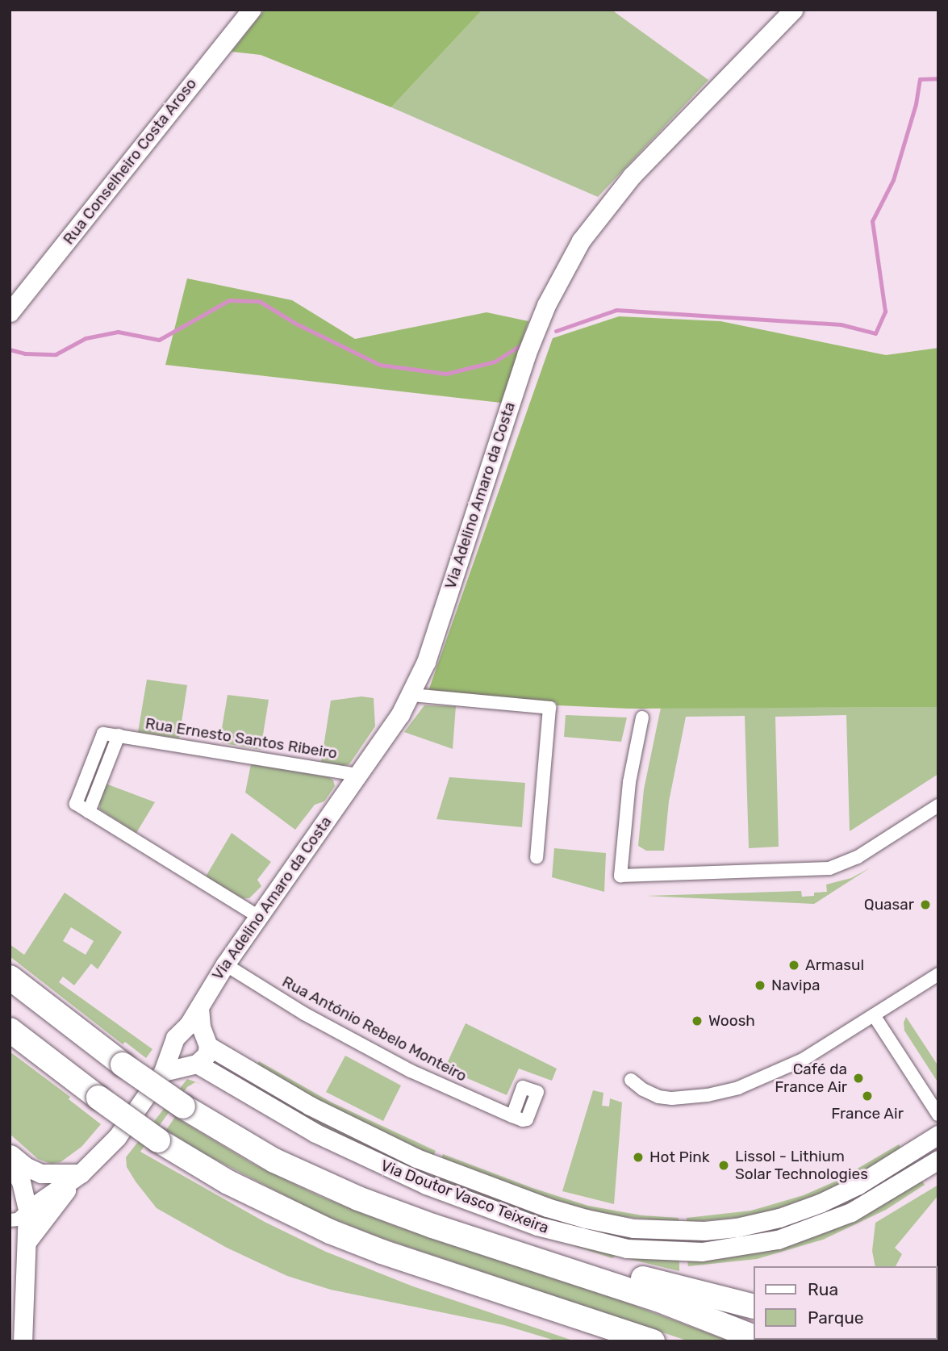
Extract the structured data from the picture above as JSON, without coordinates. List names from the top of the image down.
{
  "streets": {
    "main road": ["Rua Conselheiro Costa Aroso", "Via Adelino Amaro da Costa", "Via Doutor Vasco Teixeira"],
    "street": ["Rua Ernesto Santos Ribeiro", "Rua António Rebelo Monteiro"]
  },
  "crossings": [
    ["Via Adelino Amaro da Costa", "Rua Ernesto Santos Ribeiro"],
    ["Via Adelino Amaro da Costa", "Rua António Rebelo Monteiro"],
    ["Via Adelino Amaro da Costa", "Via Doutor Vasco Teixeira"]
  ],
  "places": [
    "Quasar",
    "Armasul",
    "Navipa",
    "Woosh",
    "Café da France Air",
    "France Air",
    "Hot Pink",
    "Lissol - Lithium Solar Technologies"
  ],
  "legend": ["Rua", "Parque"]
}
